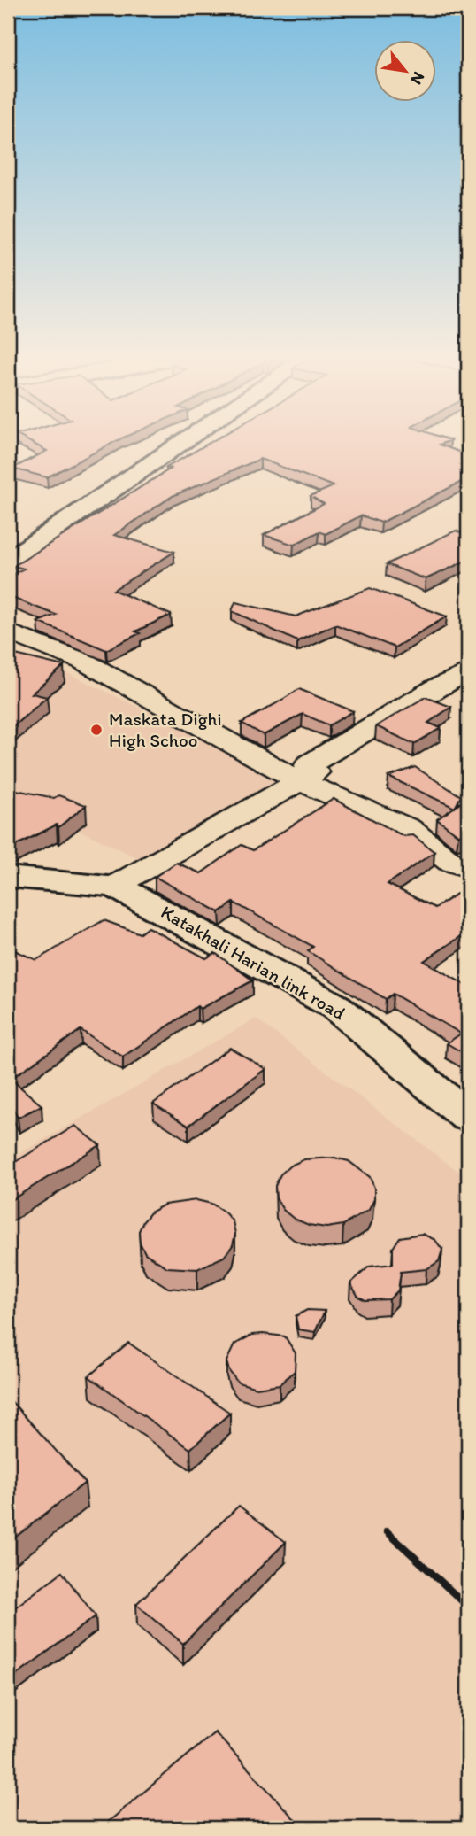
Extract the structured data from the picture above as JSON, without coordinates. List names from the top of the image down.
{
  "streets": {
    "main road": ["Katakhali Harian link road"]
  },
  "places": ["Maskata Dighi High Schoo"],
  "north": "bottom right"
}
